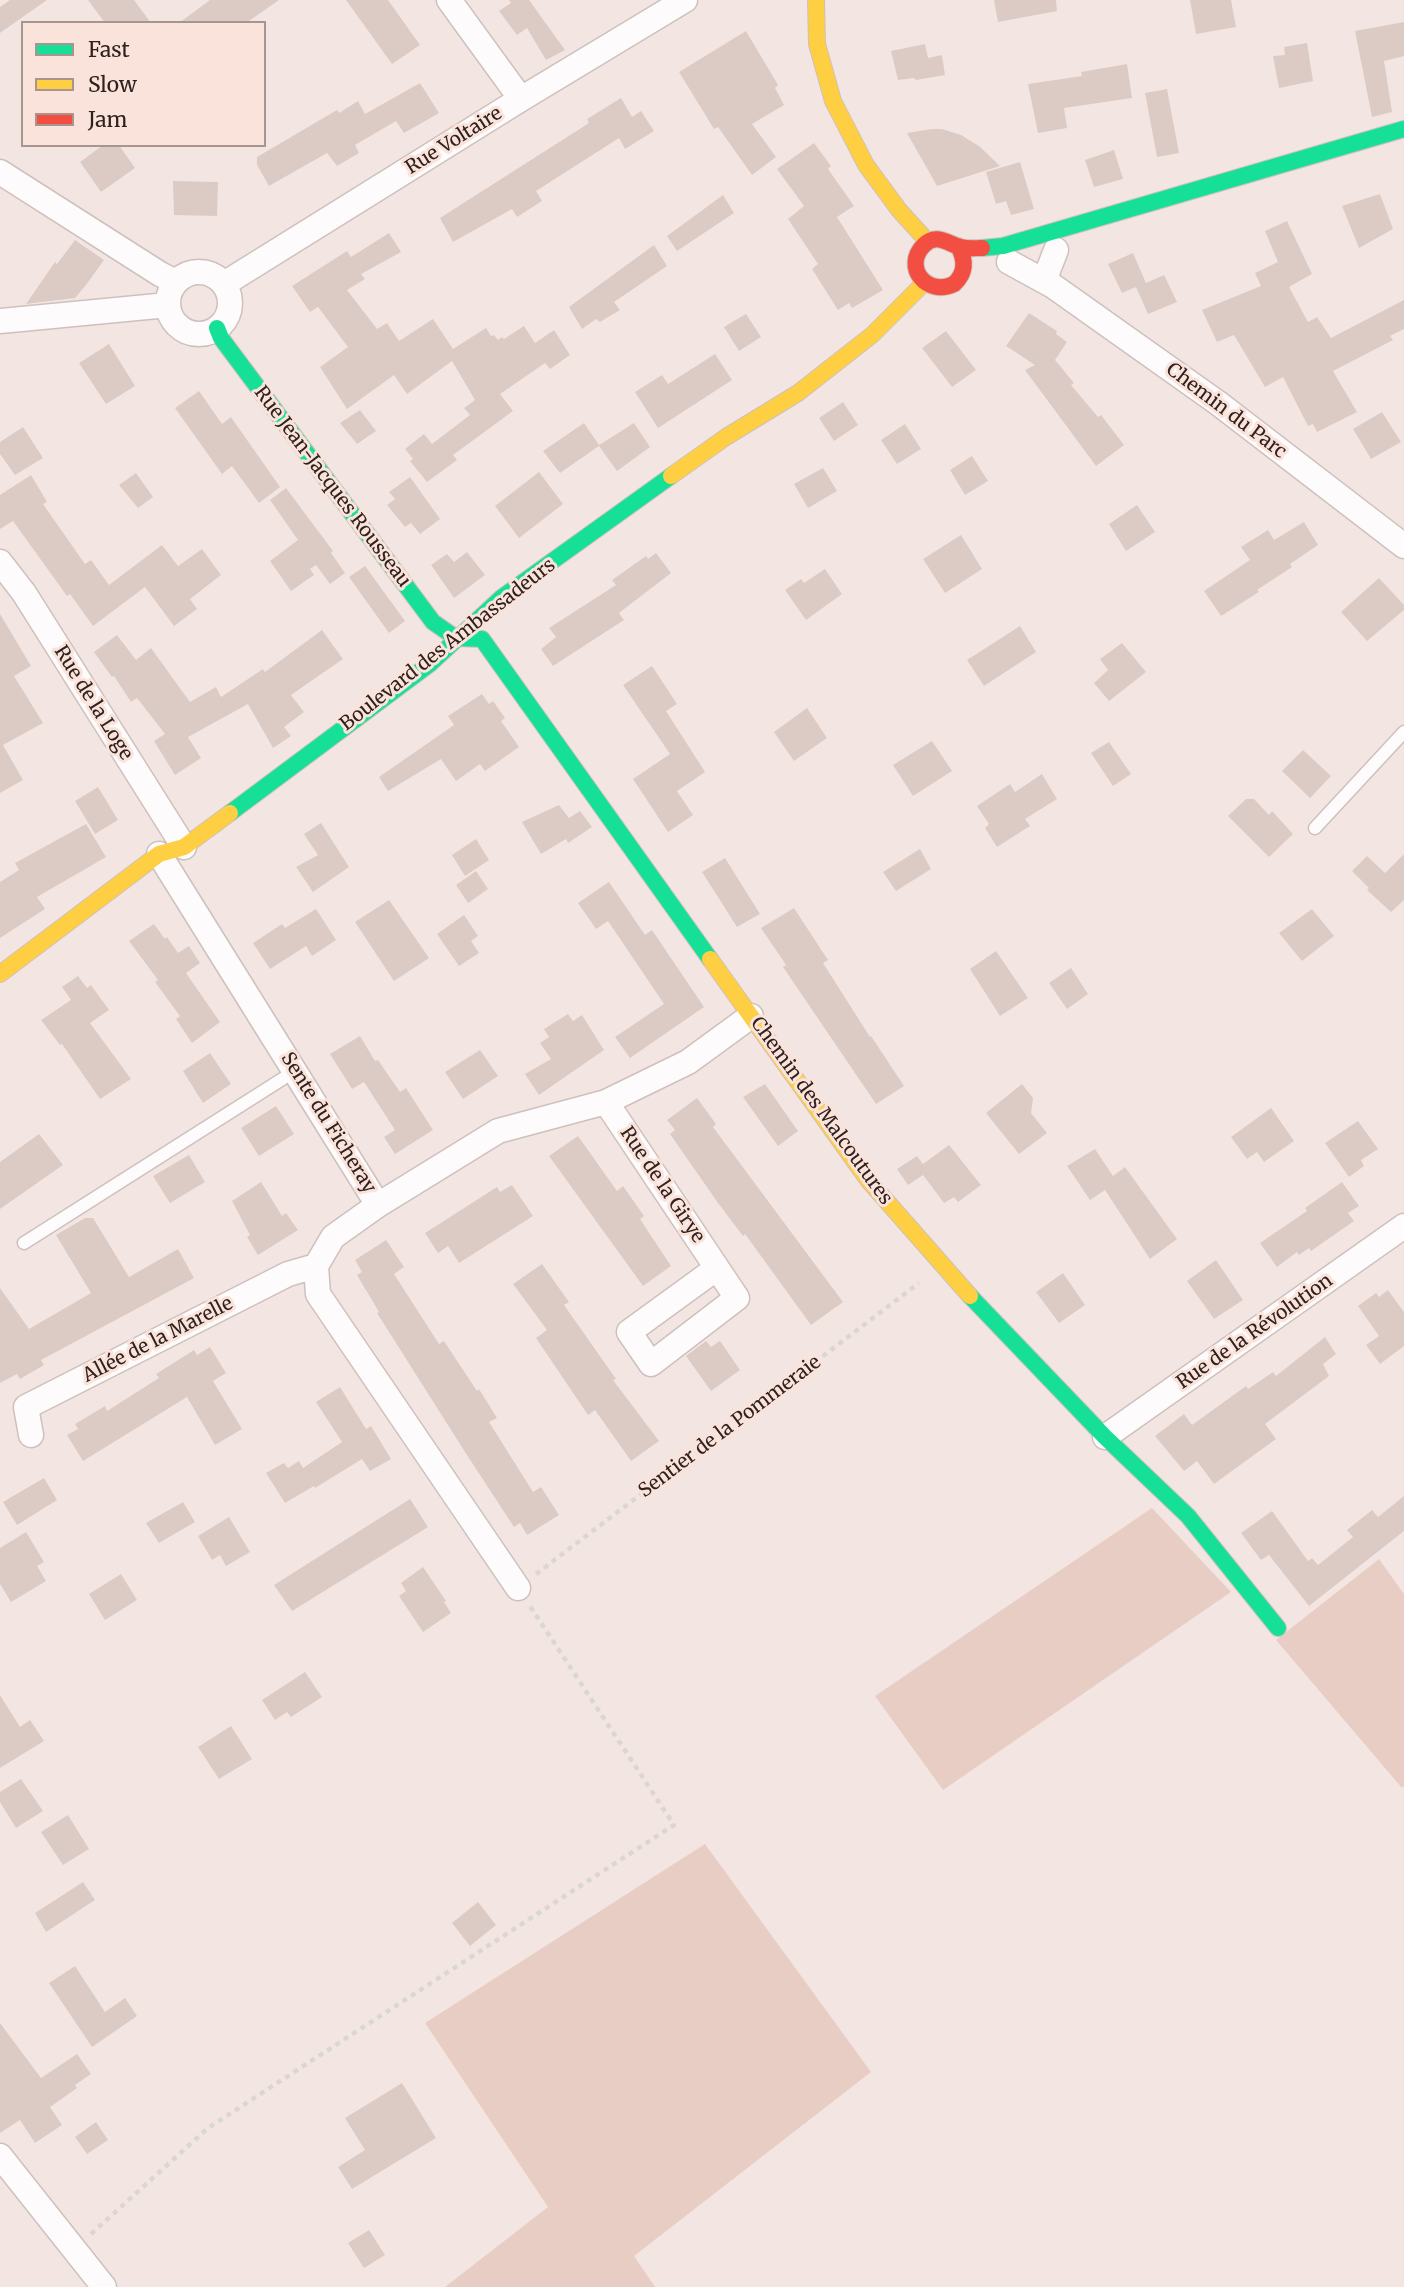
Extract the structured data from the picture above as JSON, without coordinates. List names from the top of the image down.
{
  "streets": {
    "street": [
      "Rue Voltaire",
      "Chemin du Parc",
      "Rue Jean-Jacques Rousseau",
      "Boulevard des Ambassadeurs",
      "Rue de la Loge",
      "Chemin des Malcoutures",
      "Sente du Ficheray",
      "Rue de la Girye",
      "Rue de la Révolution",
      "Allée de la Marelle"
    ],
    "path": ["Sentier de la Pommeraie"]
  },
  "crossings": [
    ["Rue Voltaire", "Rue Jean-Jacques Rousseau"],
    ["Rue Jean-Jacques Rousseau", "Boulevard des Ambassadeurs"],
    ["Rue Jean-Jacques Rousseau", "Chemin des Malcoutures"],
    ["Boulevard des Ambassadeurs", "Rue de la Loge"],
    ["Boulevard des Ambassadeurs", "Chemin des Malcoutures"],
    ["Boulevard des Ambassadeurs", "Sente du Ficheray"],
    ["Chemin des Malcoutures", "Rue de la Révolution"],
    ["Chemin des Malcoutures", "Sentier de la Pommeraie"],
    ["Sente du Ficheray", "Allée de la Marelle"]
  ],
  "legend": ["Fast", "Slow", "Jam"]
}
